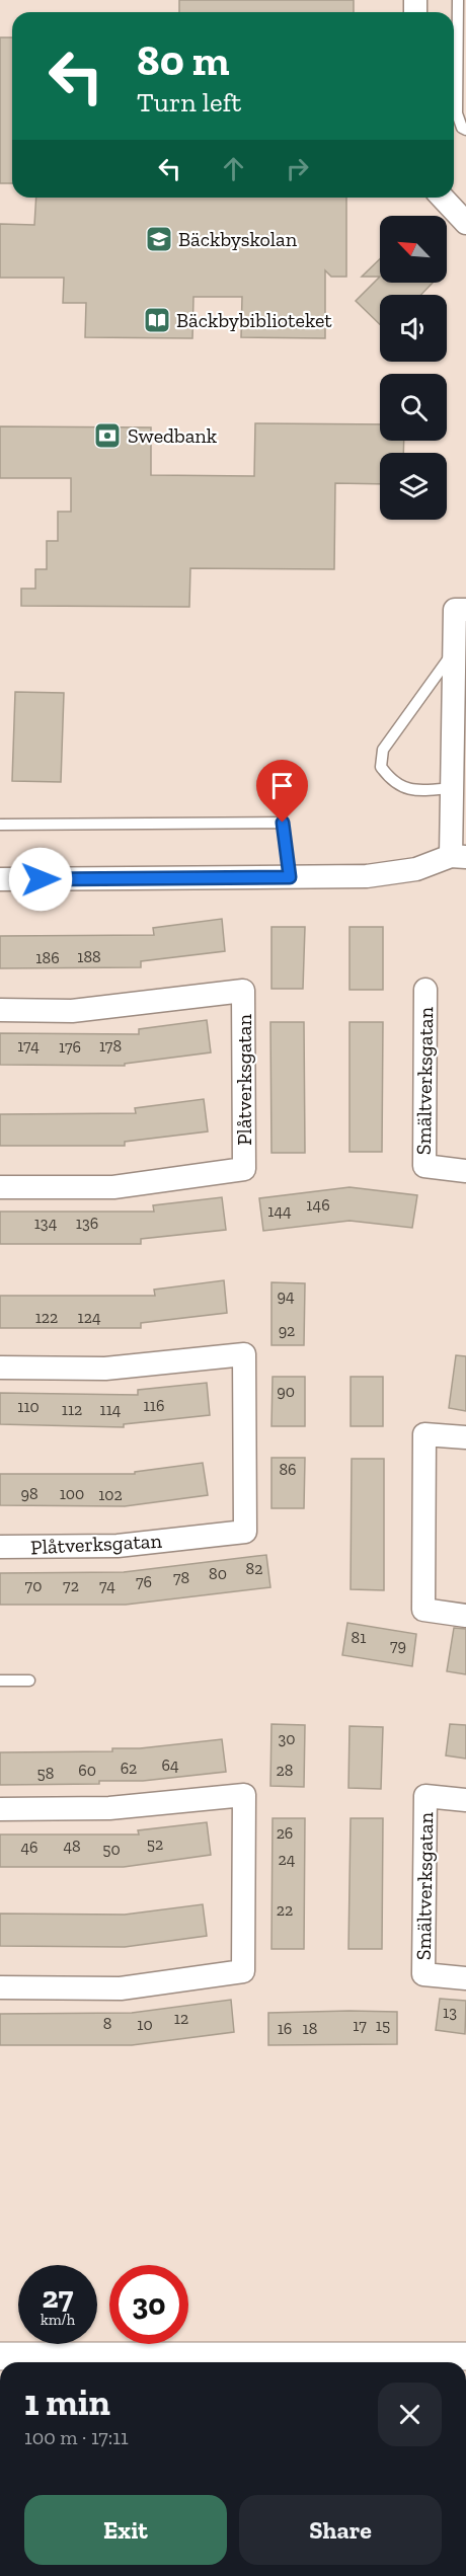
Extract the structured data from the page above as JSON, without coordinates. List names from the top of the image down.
{
  "streets": {
    "street": ["Plåtverksgatan", "Smältverksgatan"]
  },
  "places": {
    "school or university": ["Bäckbyskolan"],
    "library": ["Bäckbybiblioteket"],
    "bank": ["Swedbank"]
  },
  "house_numbers": [
    "188",
    "186",
    "174",
    "178",
    "176",
    "146",
    "144",
    "134",
    "136",
    "94",
    "122",
    "124",
    "92",
    "90",
    "116",
    "110",
    "112",
    "114",
    "86",
    "98",
    "100",
    "102",
    "82",
    "80",
    "78",
    "76",
    "70",
    "72",
    "74",
    "81",
    "79",
    "30",
    "64",
    "62",
    "60",
    "28",
    "58",
    "26",
    "52",
    "48",
    "46",
    "50",
    "24",
    "22",
    "13",
    "12",
    "8",
    "10",
    "17",
    "15",
    "16",
    "18"
  ],
  "north": "top left",
  "page": {
    "turn": ["80 m", "Turn left"],
    "speed": "27 km/h",
    "limit": "30",
    "heading": ["1 min", "100 m · 17:11"],
    "buttons": ["Exit", "Share"]
  }
}
